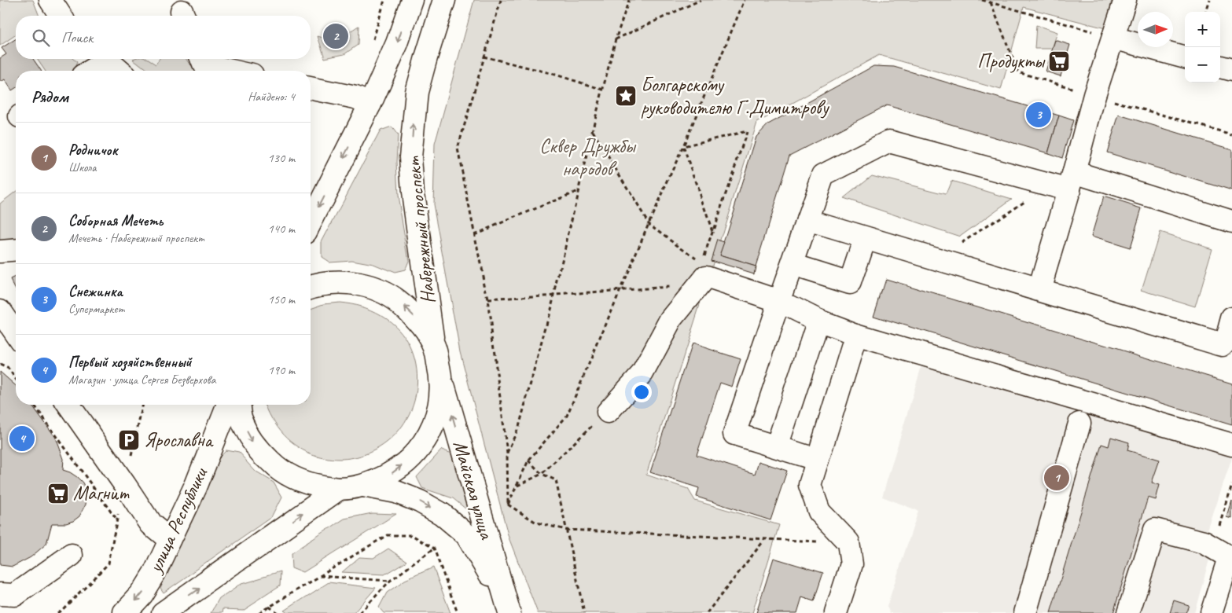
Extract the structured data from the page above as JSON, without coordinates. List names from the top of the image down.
{
  "streets": {
    "main road": ["Набережный проспект", "Майская улица", "улица Республики"]
  },
  "parks": ["Сквер Дружбы народов"],
  "places": {
    "supermarket": ["Продукты", "Магнит"],
    "place": ["Болгарскому руководителю Г.Димитрову"],
    "parking": ["Ярославна"]
  },
  "north": "right",
  "page": {
    "map_buttons": ["+", "−"],
    "search": "Поиск",
    "pins": [
      "2",
      "3",
      "4",
      "1"
    ],
    "heading": ["Рядом", "Найдено: 4"],
    "list": [
      {
        "mark": "1",
        "name": "Родничок",
        "note": "Школа",
        "value": "130 m"
      },
      {
        "mark": "2",
        "name": "Соборная Мечеть",
        "note": "Мечеть · Набережный проспект",
        "value": "140 m"
      },
      {
        "mark": "3",
        "name": "Снежинка",
        "note": "Супермаркет",
        "value": "150 m"
      },
      {
        "mark": "4",
        "name": "Первый хозяйственный",
        "note": "Магазин · улица Сергея Безверхова",
        "value": "190 m"
      }
    ]
  }
}
